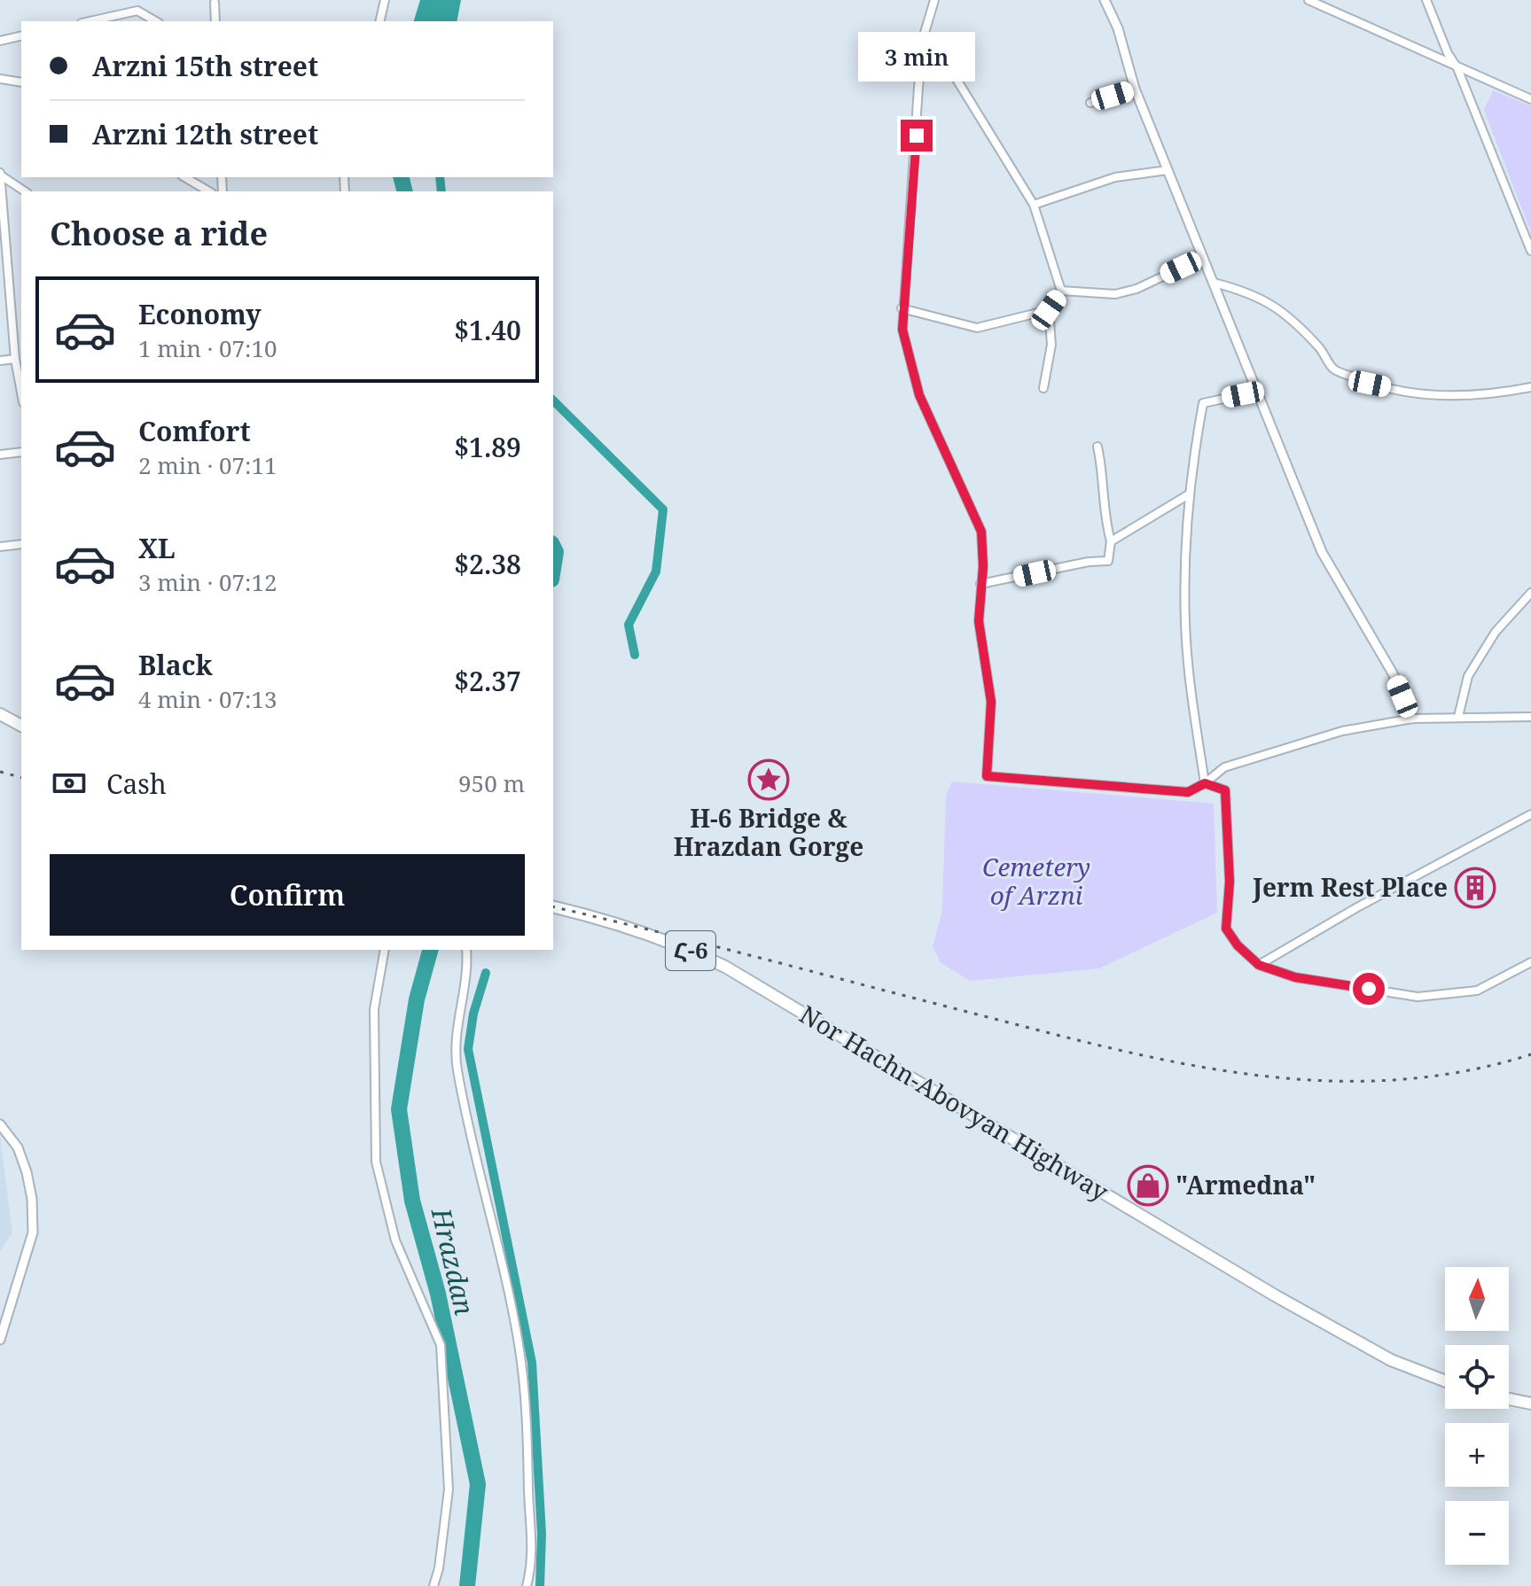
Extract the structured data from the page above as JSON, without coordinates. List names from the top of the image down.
{
  "streets": {
    "main road": ["Հ-6", "Nor Hachn-Abovyan Highway"]
  },
  "water": ["Hrazdan"],
  "parks": ["Cemetery of Arzni"],
  "places": {
    "place": ["H-6 Bridge & Hrazdan Gorge"],
    "building": ["Jerm Rest Place"],
    "shop": ["\"Armedna\""]
  },
  "north": "top",
  "page": {
    "banner": ["Arzni 15th street", "Arzni 12th street"],
    "bubble": "3 min",
    "heading": "Choose a ride",
    "list": [
      {
        "name": "Economy",
        "note": "1 min · 07:10",
        "value": "$1.40"
      },
      {
        "name": "Comfort",
        "note": "2 min · 07:11",
        "value": "$1.89"
      },
      {
        "name": "XL",
        "note": "3 min · 07:12",
        "value": "$2.38"
      },
      {
        "name": "Black",
        "note": "4 min · 07:13",
        "value": "$2.37"
      }
    ],
    "pay": ["Cash", "950 m"],
    "buttons": "Confirm",
    "map_buttons": ["+", "−"]
  }
}
